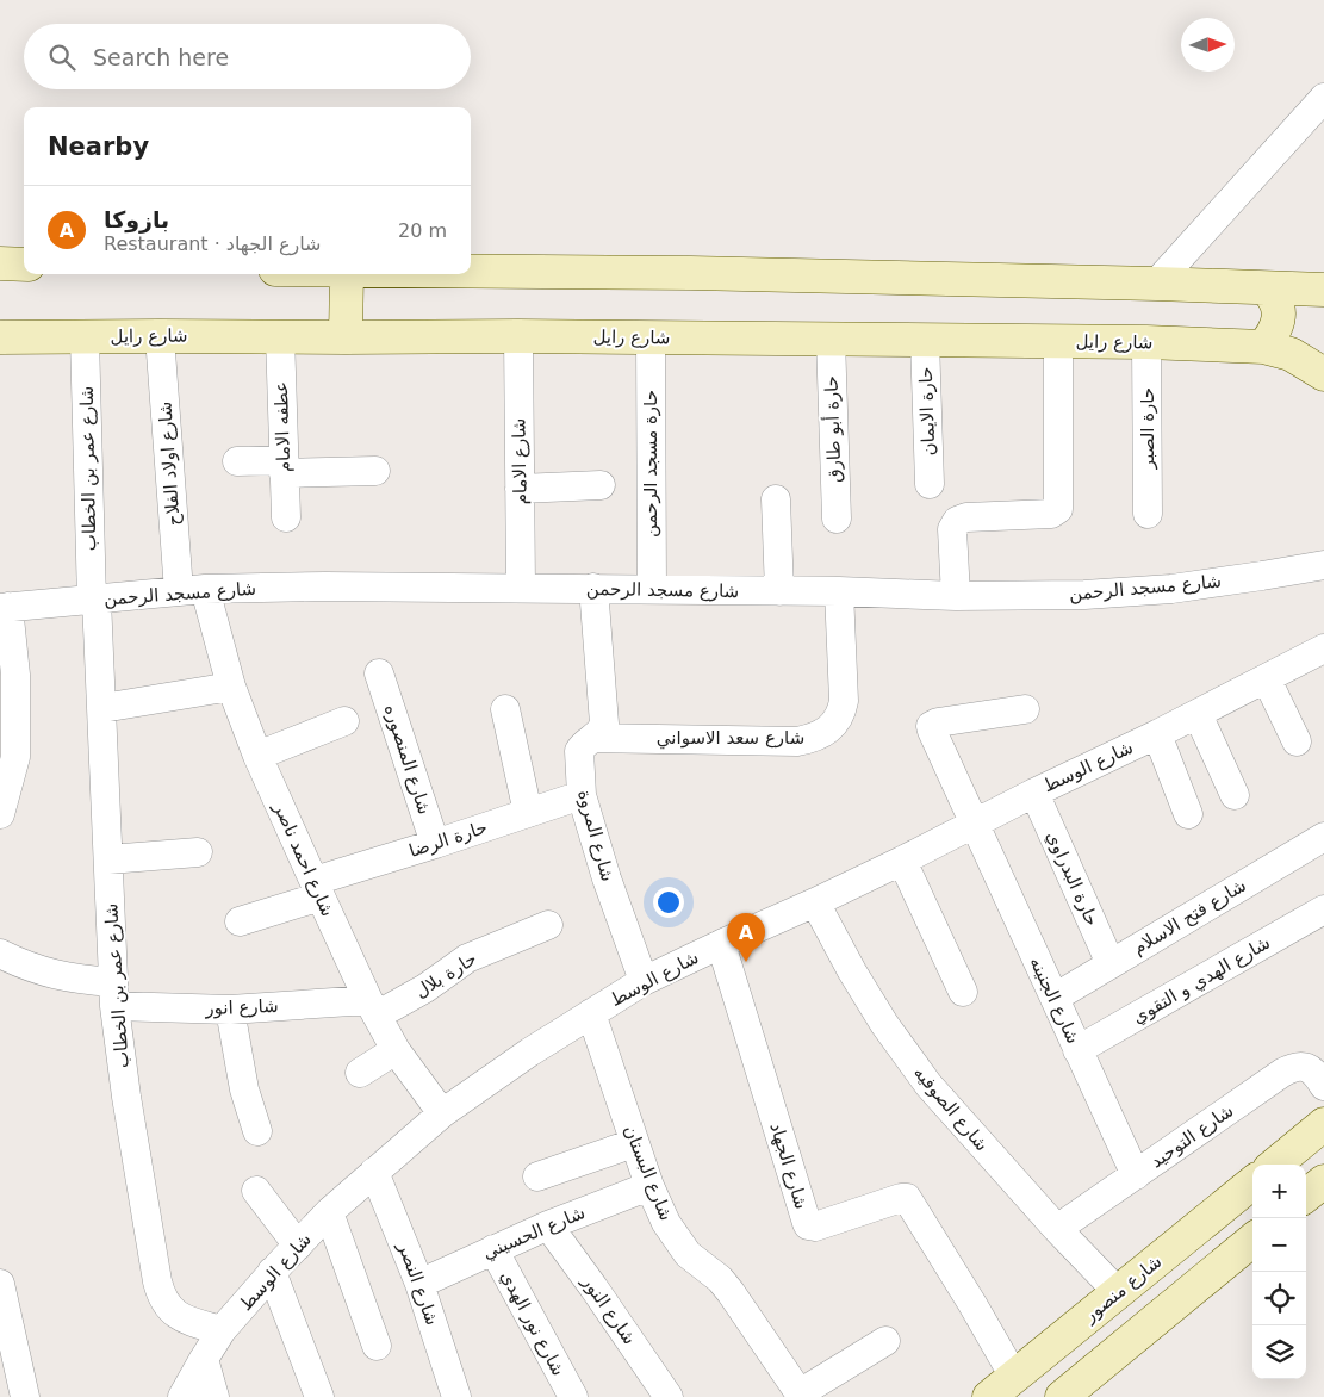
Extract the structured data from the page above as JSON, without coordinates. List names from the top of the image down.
{
  "streets": {
    "street": [
      "شارع رايل",
      "حارة الايمان",
      "عطفه الامام",
      "حارة الصبر",
      "حارة أبو طارق",
      "شارع الامام",
      "شارع اولاد الفلاح",
      "حارة مسجد الرحمن",
      "شارع عمر بن الخطاب",
      "شارع مسجد الرحمن",
      "شارع سعد الاسواني",
      "شارع المنصوره",
      "شارع الوسط",
      "شارع المروة",
      "حارة الرضا",
      "شارع احمد ناصر",
      "حارة البدراوي",
      "شارع فتح الاسلام",
      "حارة بلال",
      "شارع الهدي و التقوي",
      "شارع الجنينه",
      "شارع انور",
      "شارع الصوفيه",
      "شارع التوحيد",
      "شارع الجهاد",
      "شارع البستان",
      "شارع الحسيني",
      "شارع النصر",
      "شارع منصور",
      "شارع النور",
      "شارع نور الهدي"
    ]
  },
  "crossings": [
    ["شارع رايل", "حارة الايمان"],
    ["شارع رايل", "عطفه الامام"],
    ["شارع رايل", "حارة الصبر"],
    ["شارع رايل", "حارة أبو طارق"],
    ["شارع رايل", "شارع الامام"],
    ["شارع رايل", "شارع اولاد الفلاح"],
    ["شارع رايل", "حارة مسجد الرحمن"],
    ["شارع رايل", "شارع عمر بن الخطاب"],
    ["شارع الامام", "شارع مسجد الرحمن"],
    ["شارع اولاد الفلاح", "شارع مسجد الرحمن"],
    ["شارع اولاد الفلاح", "شارع احمد ناصر"],
    ["حارة مسجد الرحمن", "شارع مسجد الرحمن"],
    ["شارع عمر بن الخطاب", "شارع مسجد الرحمن"],
    ["شارع عمر بن الخطاب", "شارع الوسط"],
    ["شارع عمر بن الخطاب", "شارع انور"],
    ["شارع مسجد الرحمن", "شارع سعد الاسواني"],
    ["شارع مسجد الرحمن", "شارع المروة"],
    ["شارع مسجد الرحمن", "شارع احمد ناصر"],
    ["شارع سعد الاسواني", "شارع المروة"],
    ["شارع المنصوره", "حارة الرضا"],
    ["شارع الوسط", "شارع المروة"],
    ["شارع الوسط", "شارع احمد ناصر"],
    ["شارع الوسط", "حارة البدراوي"],
    ["شارع الوسط", "شارع الجنينه"],
    ["شارع الوسط", "شارع الصوفيه"],
    ["شارع الوسط", "شارع الجهاد"],
    ["شارع الوسط", "شارع البستان"],
    ["شارع الوسط", "شارع النصر"],
    ["شارع المروة", "حارة الرضا"],
    ["حارة الرضا", "شارع احمد ناصر"],
    ["شارع احمد ناصر", "حارة بلال"],
    ["شارع احمد ناصر", "شارع انور"],
    ["حارة البدراوي", "شارع فتح الاسلام"],
    ["شارع فتح الاسلام", "شارع الجنينه"],
    ["حارة بلال", "شارع انور"],
    ["شارع الهدي و التقوي", "شارع الجنينه"],
    ["شارع الجنينه", "شارع التوحيد"],
    ["شارع الصوفيه", "شارع التوحيد"],
    ["شارع الصوفيه", "شارع منصور"],
    ["شارع الجهاد", "شارع منصور"],
    ["شارع البستان", "شارع الحسيني"],
    ["شارع الحسيني", "شارع النصر"],
    ["شارع الحسيني", "شارع النور"],
    ["شارع الحسيني", "شارع نور الهدي"]
  ],
  "north": "right",
  "page": {
    "search": "Search here",
    "heading": "Nearby",
    "list": [
      {
        "mark": "A",
        "name": "بازوكا",
        "note": "Restaurant · شارع الجهاد",
        "value": "20 m"
      }
    ],
    "pins": "A",
    "map_buttons": ["+", "−"]
  }
}
